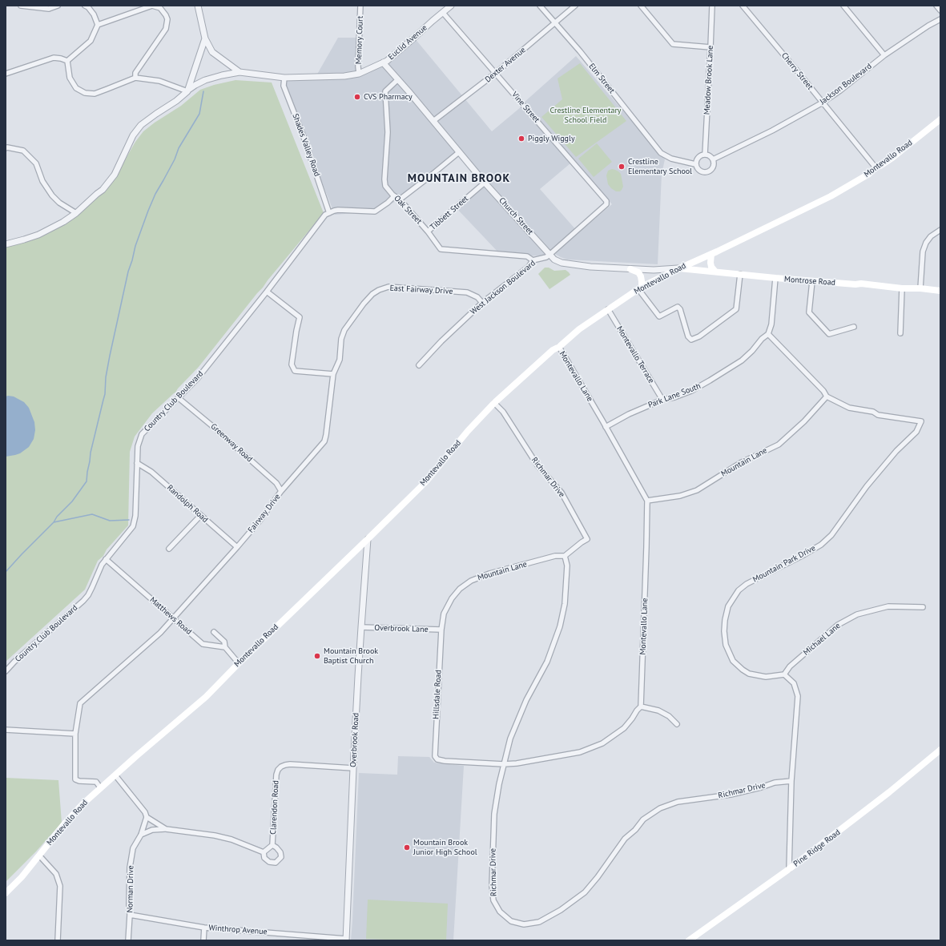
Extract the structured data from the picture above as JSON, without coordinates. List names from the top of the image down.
{
  "streets": {
    "main road": ["Montevallo Road", "Montrose Road", "Pine Ridge Road"],
    "street": [
      "Memory Court",
      "Euclid Avenue",
      "Dexter Avenue",
      "Cherry Street",
      "Elm Street",
      "Meadow Brook Lane",
      "Jackson Boulevard",
      "Vine Street",
      "Shades Valley Road",
      "Oak Street",
      "Tibbett Street",
      "Church Street",
      "West Jackson Boulevard",
      "East Fairway Drive",
      "Montevallo Terrace",
      "Montevallo Lane",
      "Park Lane South",
      "Country Club Boulevard",
      "Greenway Road",
      "Mountain Lane",
      "Richmar Drive",
      "Randolph Road",
      "Fairway Drive",
      "Mountain Park Drive",
      "Matthews Road",
      "Overbrook Lane",
      "Michael Lane",
      "Hillsdale Road",
      "Overbrook Road",
      "Clarendon Road",
      "Norman Drive",
      "Winthrop Avenue"
    ]
  },
  "crossings": [
    ["Memory Court", "Euclid Avenue"],
    ["Euclid Avenue", "Vine Street"],
    ["Euclid Avenue", "Shades Valley Road"],
    ["Euclid Avenue", "Church Street"],
    ["Dexter Avenue", "Elm Street"],
    ["Dexter Avenue", "Vine Street"],
    ["Dexter Avenue", "Church Street"],
    ["Cherry Street", "Jackson Boulevard"],
    ["Cherry Street", "Montevallo Road"],
    ["Elm Street", "Meadow Brook Lane"],
    ["Elm Street", "Jackson Boulevard"],
    ["Meadow Brook Lane", "Jackson Boulevard"],
    ["Vine Street", "West Jackson Boulevard"],
    ["Shades Valley Road", "Country Club Boulevard"],
    ["Montevallo Road", "Church Street"],
    ["Montevallo Road", "Montrose Road"],
    ["Montevallo Road", "Montevallo Terrace"],
    ["Montevallo Road", "Montevallo Lane"],
    ["Montevallo Road", "Richmar Drive"],
    ["Montevallo Road", "Overbrook Road"],
    ["Oak Street", "Tibbett Street"],
    ["Oak Street", "Church Street"],
    ["Oak Street", "West Jackson Boulevard"],
    ["Tibbett Street", "Church Street"],
    ["Church Street", "Montrose Road"],
    ["Church Street", "West Jackson Boulevard"],
    ["West Jackson Boulevard", "East Fairway Drive"],
    ["East Fairway Drive", "Fairway Drive"],
    ["Montevallo Terrace", "Park Lane South"],
    ["Montevallo Lane", "Park Lane South"],
    ["Montevallo Lane", "Mountain Lane"],
    ["Park Lane South", "Mountain Park Drive"],
    ["Country Club Boulevard", "Greenway Road"],
    ["Country Club Boulevard", "Randolph Road"],
    ["Country Club Boulevard", "Matthews Road"],
    ["Greenway Road", "Fairway Drive"],
    ["Mountain Lane", "Richmar Drive"],
    ["Mountain Lane", "Mountain Park Drive"],
    ["Mountain Lane", "Overbrook Lane"],
    ["Mountain Lane", "Hillsdale Road"],
    ["Richmar Drive", "Hillsdale Road"],
    ["Randolph Road", "Fairway Drive"],
    ["Fairway Drive", "Matthews Road"],
    ["Mountain Park Drive", "Michael Lane"],
    ["Overbrook Lane", "Hillsdale Road"],
    ["Overbrook Lane", "Overbrook Road"],
    ["Overbrook Road", "Clarendon Road"],
    ["Overbrook Road", "Winthrop Avenue"],
    ["Norman Drive", "Winthrop Avenue"]
  ],
  "districts": ["MOUNTAIN BROOK"],
  "parks": ["Crestline Elementary School Field"],
  "places": [
    "CVS Pharmacy",
    "Piggly Wiggly",
    "Crestline Elementary School",
    "Mountain Brook Baptist Church",
    "Mountain Brook Junior High School"
  ]
}
